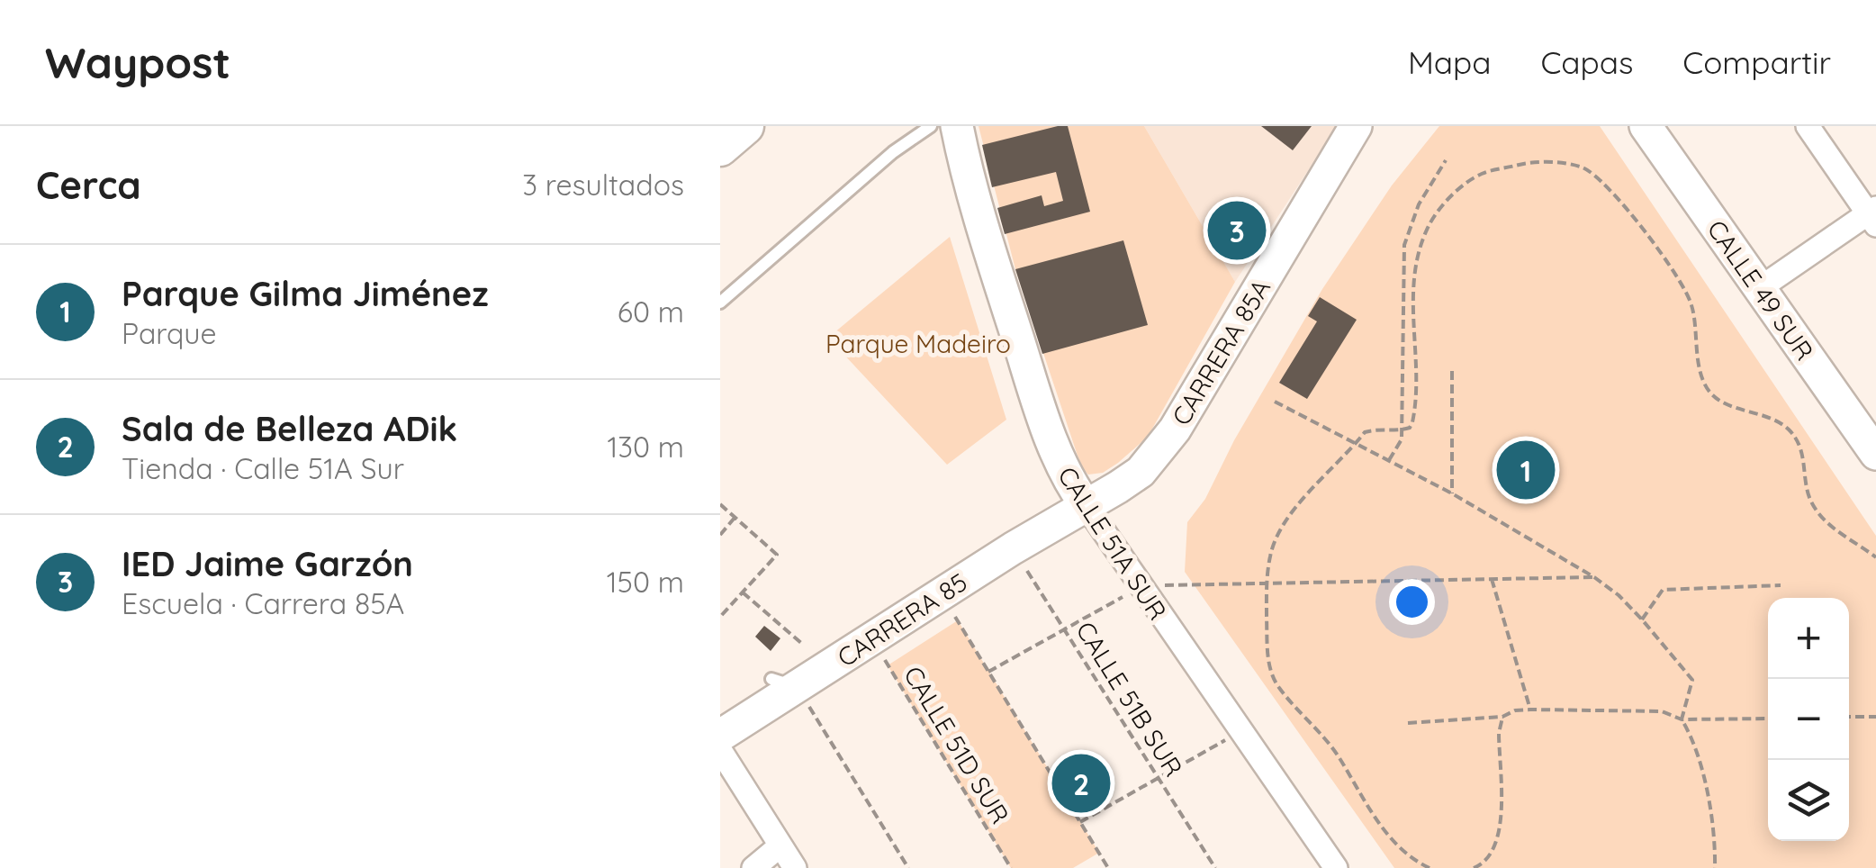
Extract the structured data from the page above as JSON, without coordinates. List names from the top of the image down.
{
  "streets": {
    "street": [
      "CALLE 49 SUR",
      "CARRERA 85A",
      "CALLE 51A SUR",
      "CARRERA 85"
    ],
    "path": ["CALLE 51B SUR", "CALLE 51D SUR"]
  },
  "crossings": [
    ["CARRERA 85A", "CALLE 51A SUR"],
    ["CARRERA 85A", "CARRERA 85"],
    ["CALLE 51A SUR", "CARRERA 85"],
    ["CARRERA 85", "CALLE 51B SUR"],
    ["CARRERA 85", "CALLE 51D SUR"]
  ],
  "parks": ["Parque Madeiro"],
  "page": {
    "header": "Waypost",
    "nav": ["Mapa", "Capas", "Compartir"],
    "heading": ["Cerca", "3 resultados"],
    "pins": ["3", "1", "2"],
    "list": [
      {
        "mark": "1",
        "name": "Parque Gilma Jiménez",
        "note": "Parque",
        "value": "60 m"
      },
      {
        "mark": "2",
        "name": "Sala de Belleza ADik",
        "note": "Tienda · Calle 51A Sur",
        "value": "130 m"
      },
      {
        "mark": "3",
        "name": "IED Jaime Garzón",
        "note": "Escuela · Carrera 85A",
        "value": "150 m"
      }
    ],
    "map_buttons": ["+", "−"]
  }
}
